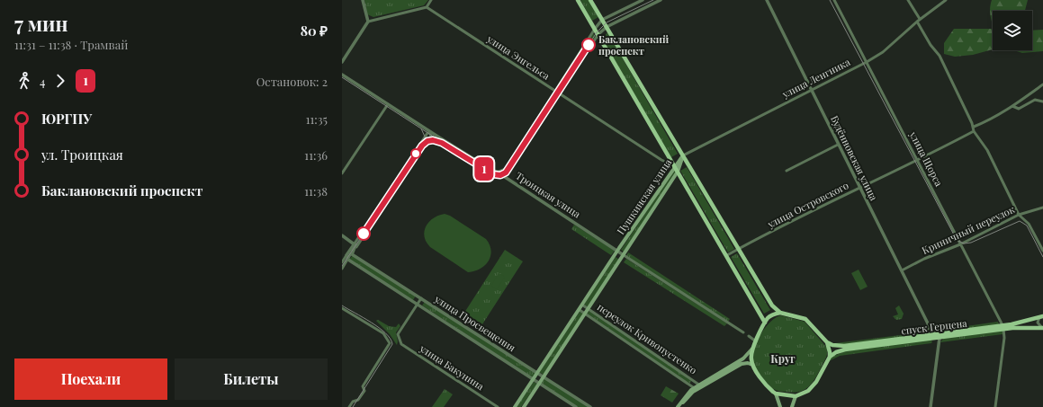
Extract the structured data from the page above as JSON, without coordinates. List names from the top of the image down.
{
  "streets": {
    "main road": ["Пушкинская улица", "спуск Герцена"],
    "street": [
      "улица Энгельса",
      "улица Ленгника",
      "Будённовская улица",
      "улица Щорса",
      "Троицкая улица",
      "улица Островского",
      "Криничный переулок",
      "улица Просвещения",
      "переулок Кривопустенко",
      "улица Бакунина"
    ]
  },
  "crossings": [
    ["улица Энгельса", "Пушкинская улица"],
    ["улица Ленгника", "Будённовская улица"],
    ["улица Ленгника", "улица Щорса"],
    ["улица Ленгника", "Пушкинская улица"],
    ["Будённовская улица", "улица Островского"],
    ["Будённовская улица", "Криничный переулок"],
    ["Будённовская улица", "спуск Герцена"],
    ["улица Щорса", "улица Островского"],
    ["улица Щорса", "Криничный переулок"],
    ["улица Щорса", "спуск Герцена"],
    ["Троицкая улица", "Пушкинская улица"],
    ["Пушкинская улица", "улица Просвещения"],
    ["Пушкинская улица", "переулок Кривопустенко"],
    ["улица Просвещения", "улица Бакунина"]
  ],
  "districts": ["Круг"],
  "places": ["Баклановский проспект"],
  "lines": ["tram line 1"],
  "page": {
    "heading": ["7 мин", "11:31 – 11:38 · Трамвай", "80 ₽"],
    "on_map": "1",
    "legs": ["4", "1", "Остановок: 2"],
    "list": [
      {
        "name": "ЮРГПУ",
        "value": "11:35"
      },
      {
        "name": "ул. Троицкая",
        "value": "11:36"
      },
      {
        "name": "Баклановский проспект",
        "value": "11:38"
      }
    ],
    "buttons": ["Поехали", "Билеты"]
  }
}
